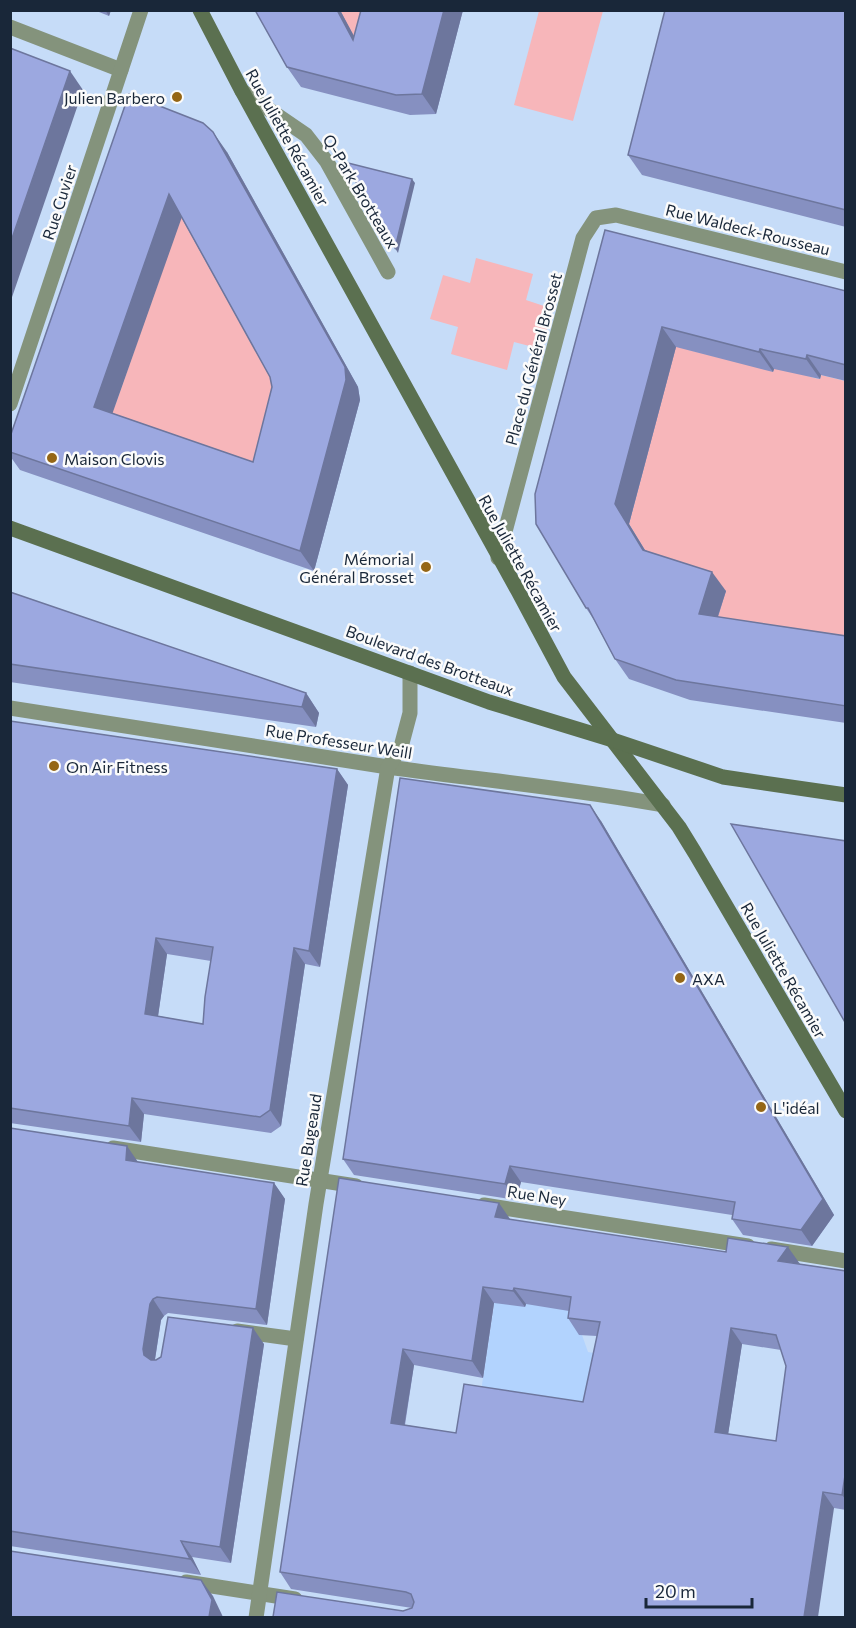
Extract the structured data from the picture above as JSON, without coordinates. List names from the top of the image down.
{
  "streets": {
    "main road": ["Rue Juliette Récamier", "Boulevard des Brotteaux"],
    "street": [
      "Q-Park Brotteaux",
      "Rue Cuvier",
      "Rue Waldeck-Rousseau",
      "Place du Général Brosset",
      "Rue Professeur Weill",
      "Rue Bugeaud",
      "Rue Ney"
    ]
  },
  "crossings": [
    ["Rue Juliette Récamier", "Q-Park Brotteaux"],
    ["Rue Juliette Récamier", "Place du Général Brosset"],
    ["Rue Juliette Récamier", "Boulevard des Brotteaux"],
    ["Rue Juliette Récamier", "Rue Professeur Weill"],
    ["Rue Waldeck-Rousseau", "Place du Général Brosset"],
    ["Boulevard des Brotteaux", "Rue Bugeaud"],
    ["Rue Professeur Weill", "Rue Bugeaud"]
  ],
  "places": [
    "Julien Barbero",
    "Maison Clovis",
    "Mémorial Général Brosset",
    "On Air Fitness",
    "AXA",
    "L'idéal"
  ],
  "scale_bar": "20 m"
}
